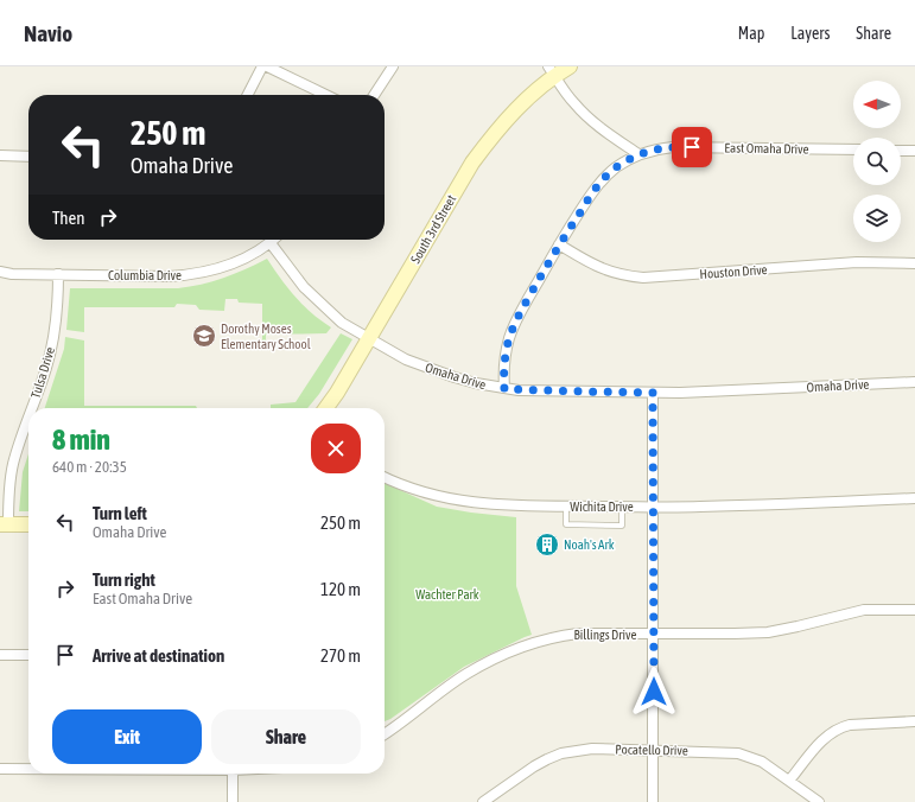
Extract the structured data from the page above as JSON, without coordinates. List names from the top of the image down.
{
  "streets": {
    "street": [
      "East Omaha Drive",
      "South 3rd Street",
      "Houston Drive",
      "Columbia Drive",
      "Tulsa Drive",
      "Omaha Drive",
      "Wichita Drive",
      "Billings Drive",
      "Pocatello Drive"
    ]
  },
  "crossings": [
    ["East Omaha Drive", "Houston Drive"],
    ["East Omaha Drive", "Omaha Drive"],
    ["South 3rd Street", "Omaha Drive"],
    ["Columbia Drive", "Tulsa Drive"],
    ["Columbia Drive", "Omaha Drive"]
  ],
  "parks": ["Wachter Park"],
  "places": {
    "school or university": ["Dorothy Moses Elementary School"],
    "building": ["Noah's Ark"]
  },
  "north": "left",
  "page": {
    "header": "Navio",
    "nav": ["Map", "Layers", "Share"],
    "turn": ["250 m", "Omaha Drive"],
    "then": "Then",
    "heading": ["8 min", "640 m · 20:35"],
    "list": [
      {
        "name": "Turn left",
        "note": "Omaha Drive",
        "value": "250 m"
      },
      {
        "name": "Turn right",
        "note": "East Omaha Drive",
        "value": "120 m"
      },
      {
        "name": "Arrive at destination",
        "value": "270 m"
      }
    ],
    "buttons": ["Exit", "Share"]
  }
}
